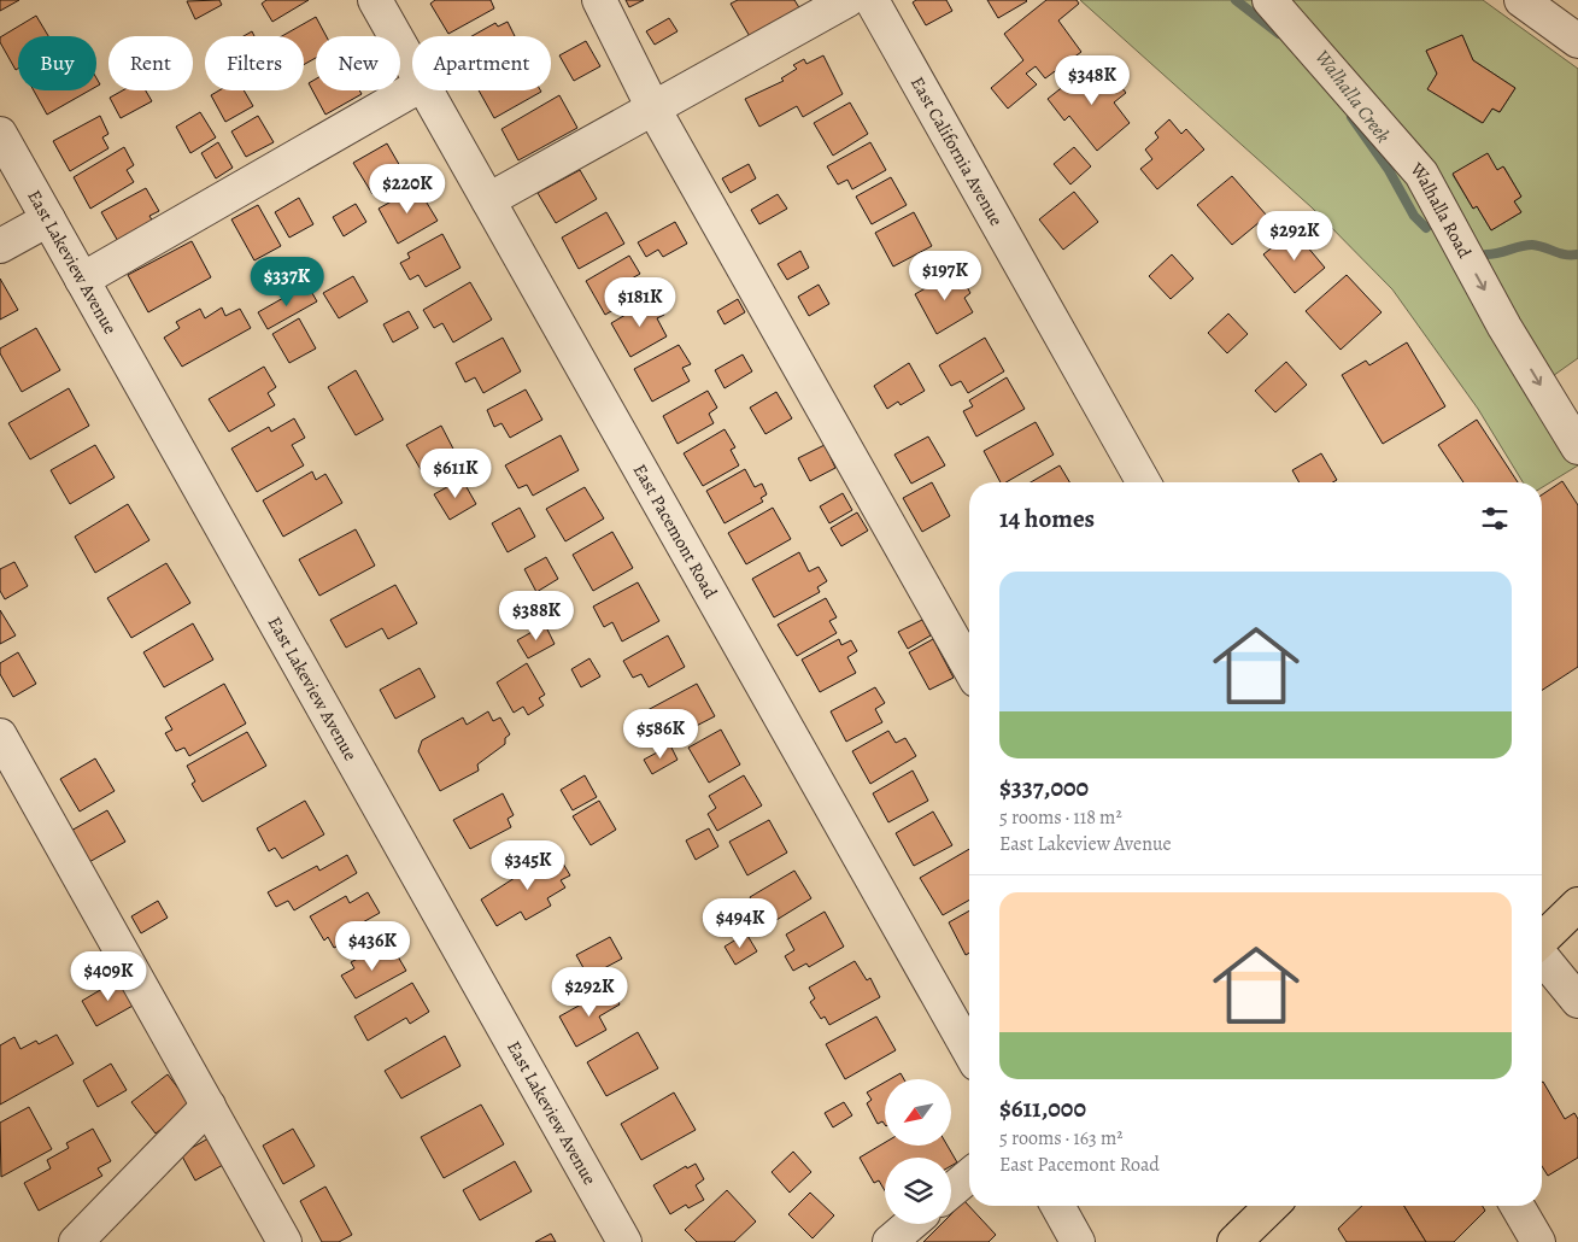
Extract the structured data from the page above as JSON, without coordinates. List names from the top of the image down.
{
  "streets": {
    "street": [
      "East California Avenue",
      "Walhalla Road",
      "East Lakeview Avenue",
      "East Pacemont Road"
    ]
  },
  "one_way": ["Walhalla Road"],
  "water": ["Walhalla Creek"],
  "north": "bottom left",
  "page": {
    "chip": [
      "Buy",
      "Rent",
      "Filters",
      "New",
      "Apartment"
    ],
    "price": [
      "$348K",
      "$220K",
      "$292K",
      "$197K",
      "$337K",
      "$181K",
      "$611K",
      "$388K",
      "$586K",
      "$345K",
      "$494K",
      "$436K",
      "$409K",
      "$292K"
    ],
    "heading": "14 homes",
    "list": [
      {
        "name": "$337,000",
        "note": "5 rooms · 118 m² · East Lakeview Avenue"
      },
      {
        "name": "$611,000",
        "note": "5 rooms · 163 m² · East Pacemont Road"
      }
    ]
  }
}
